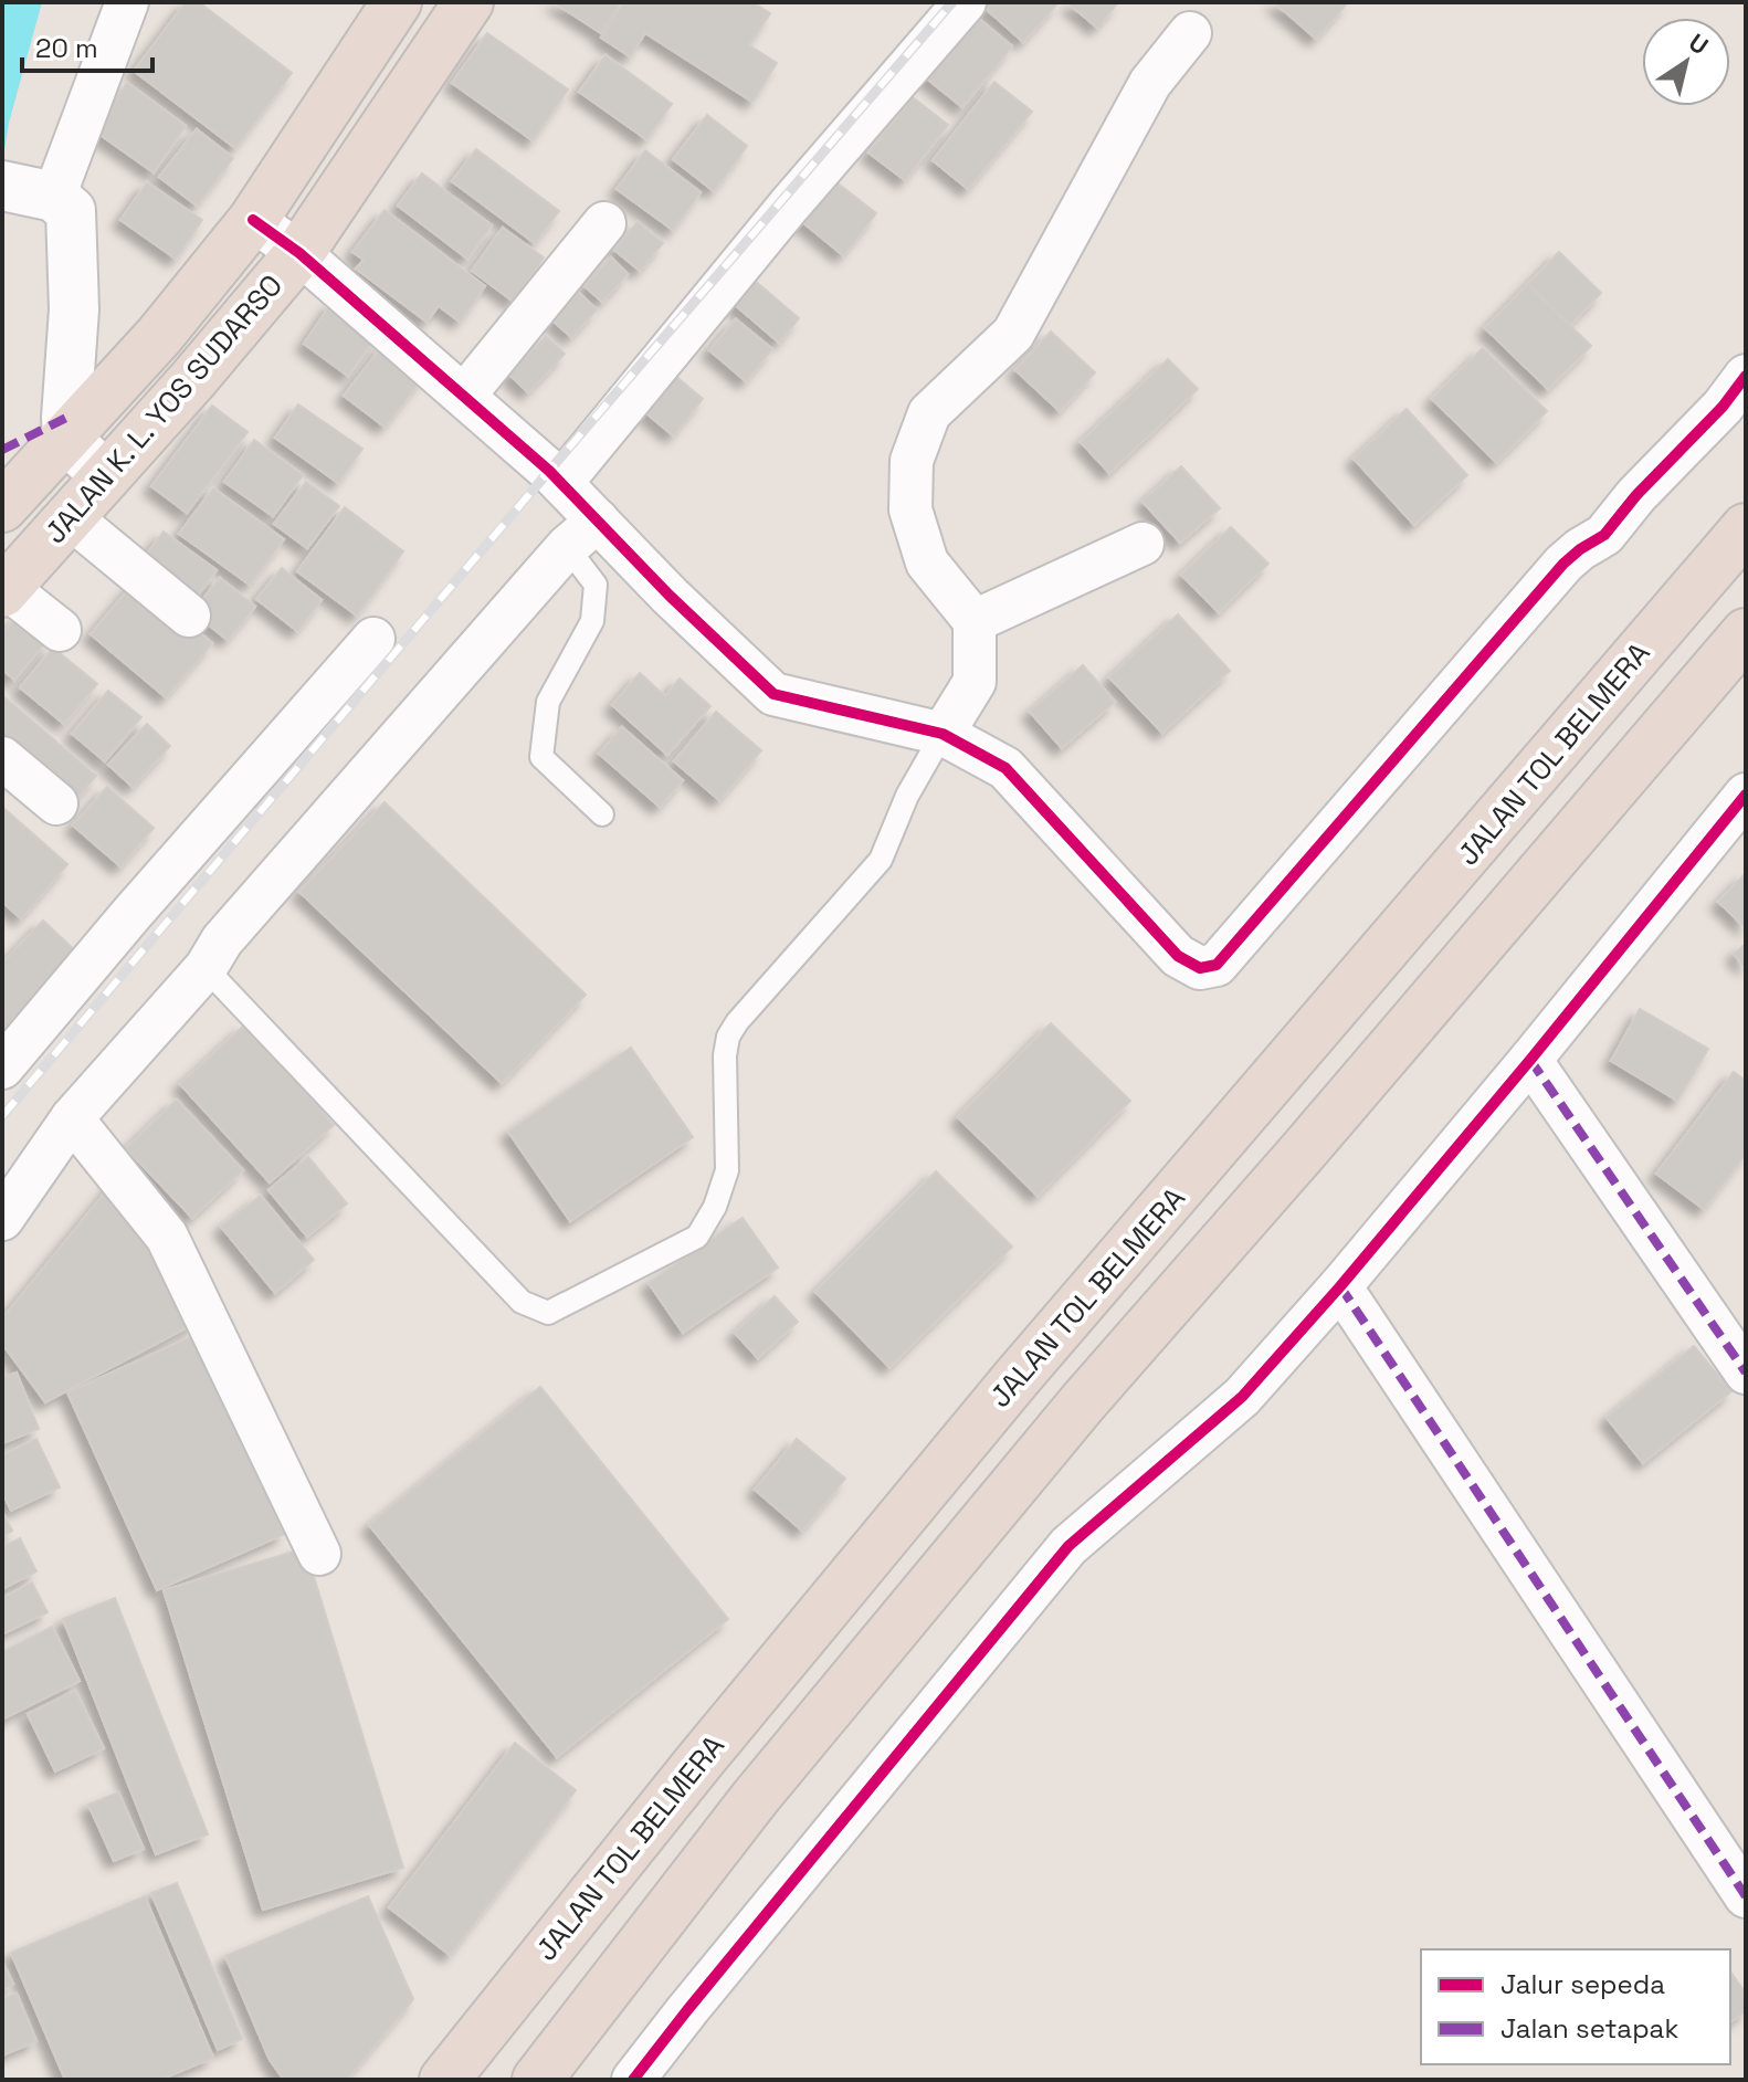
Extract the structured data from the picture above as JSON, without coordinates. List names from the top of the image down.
{
  "streets": {
    "highway": ["JALAN K. L. YOS SUDARSO", "JALAN TOL BELMERA"]
  },
  "legend": ["Jalur sepeda", "Jalan setapak"],
  "scale_bar": "20 m",
  "north": "top right"
}
